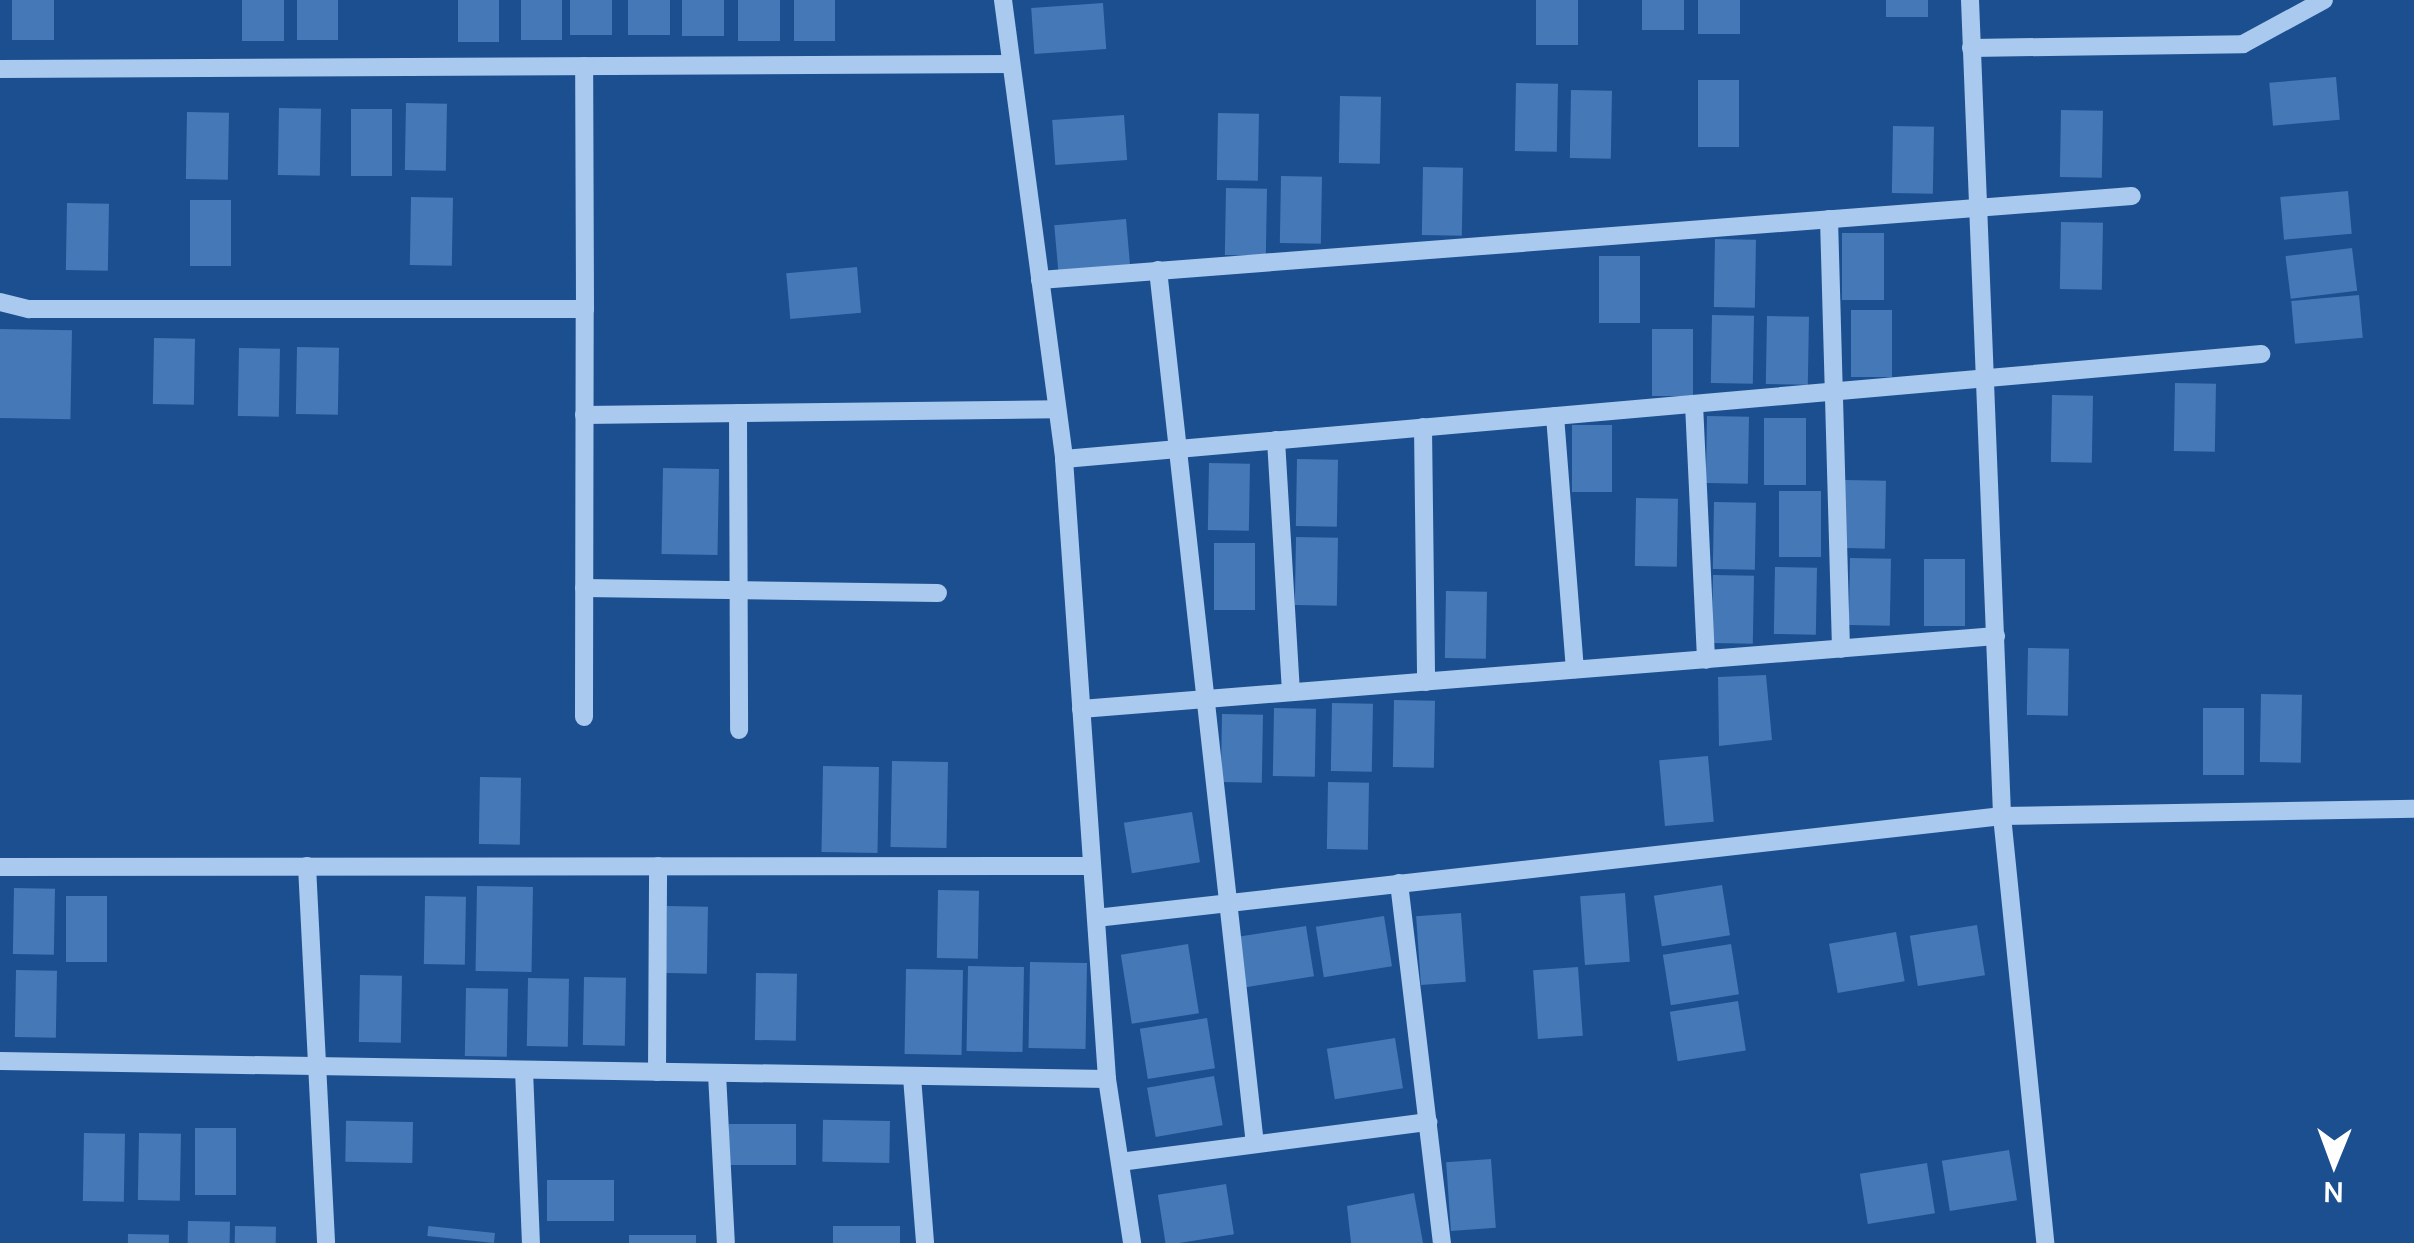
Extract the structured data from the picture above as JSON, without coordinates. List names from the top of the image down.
{
  "north": "bottom"
}
